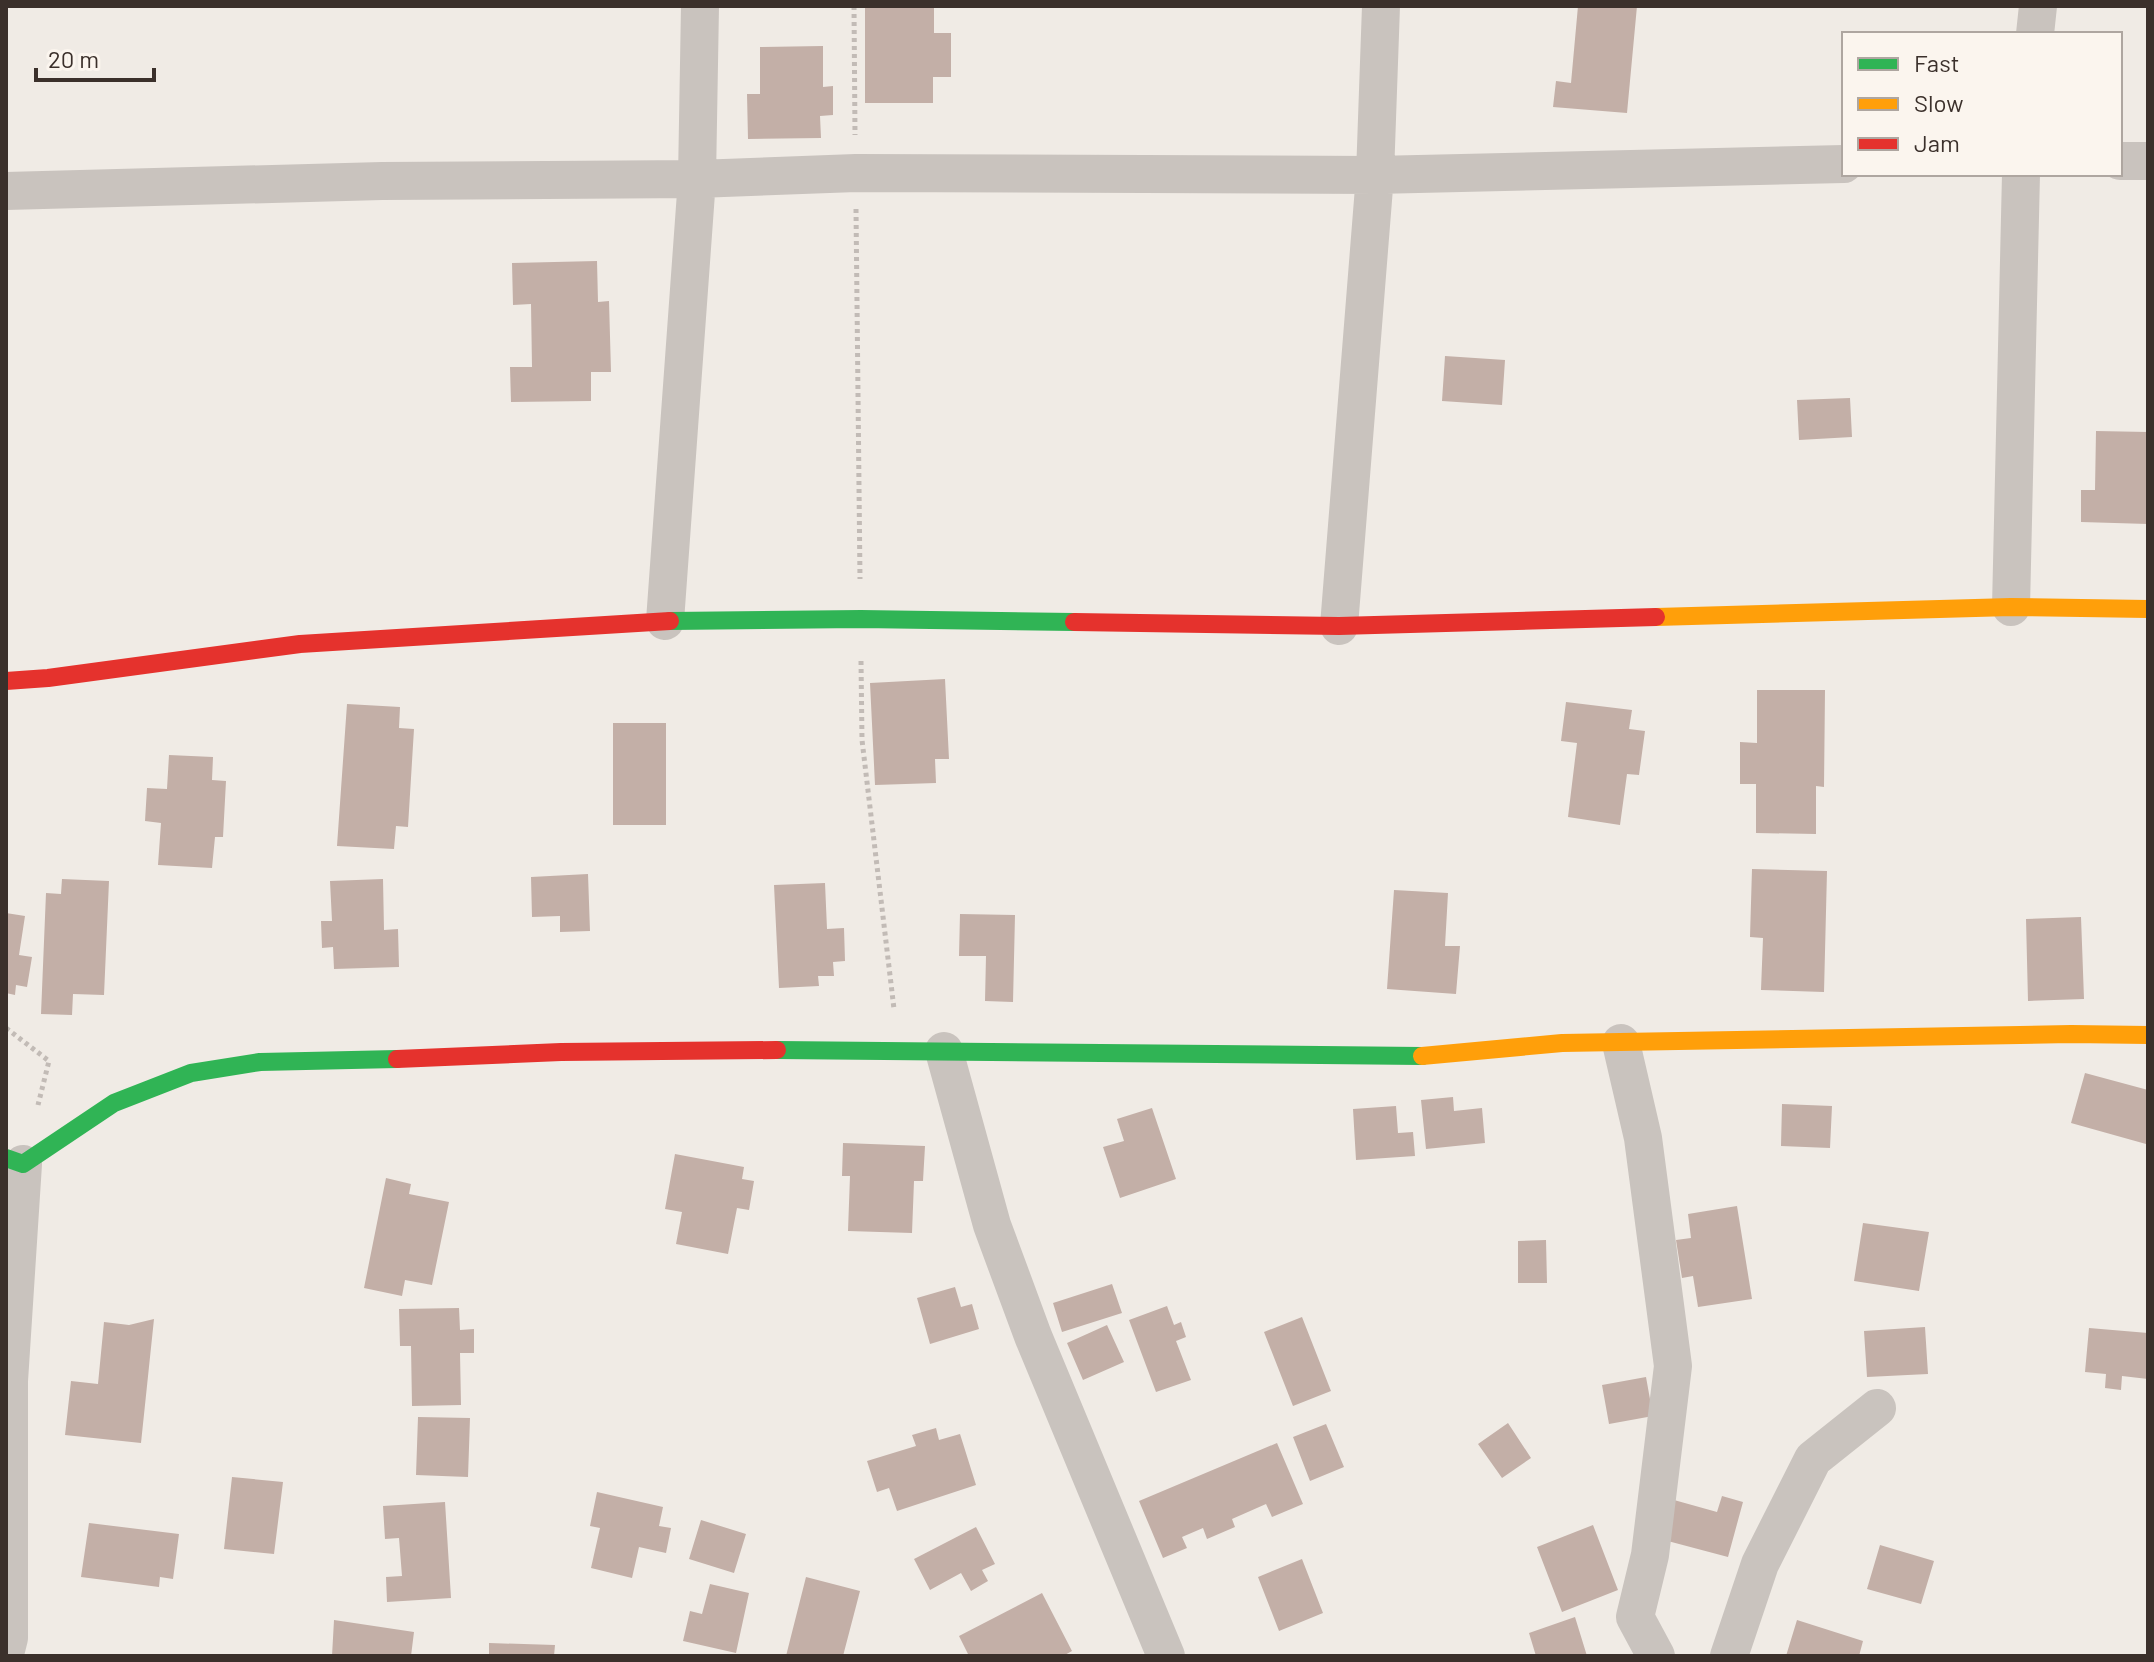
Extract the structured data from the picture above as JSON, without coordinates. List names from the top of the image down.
{
  "legend": ["Fast", "Slow", "Jam"],
  "scale_bar": "20 m"
}
